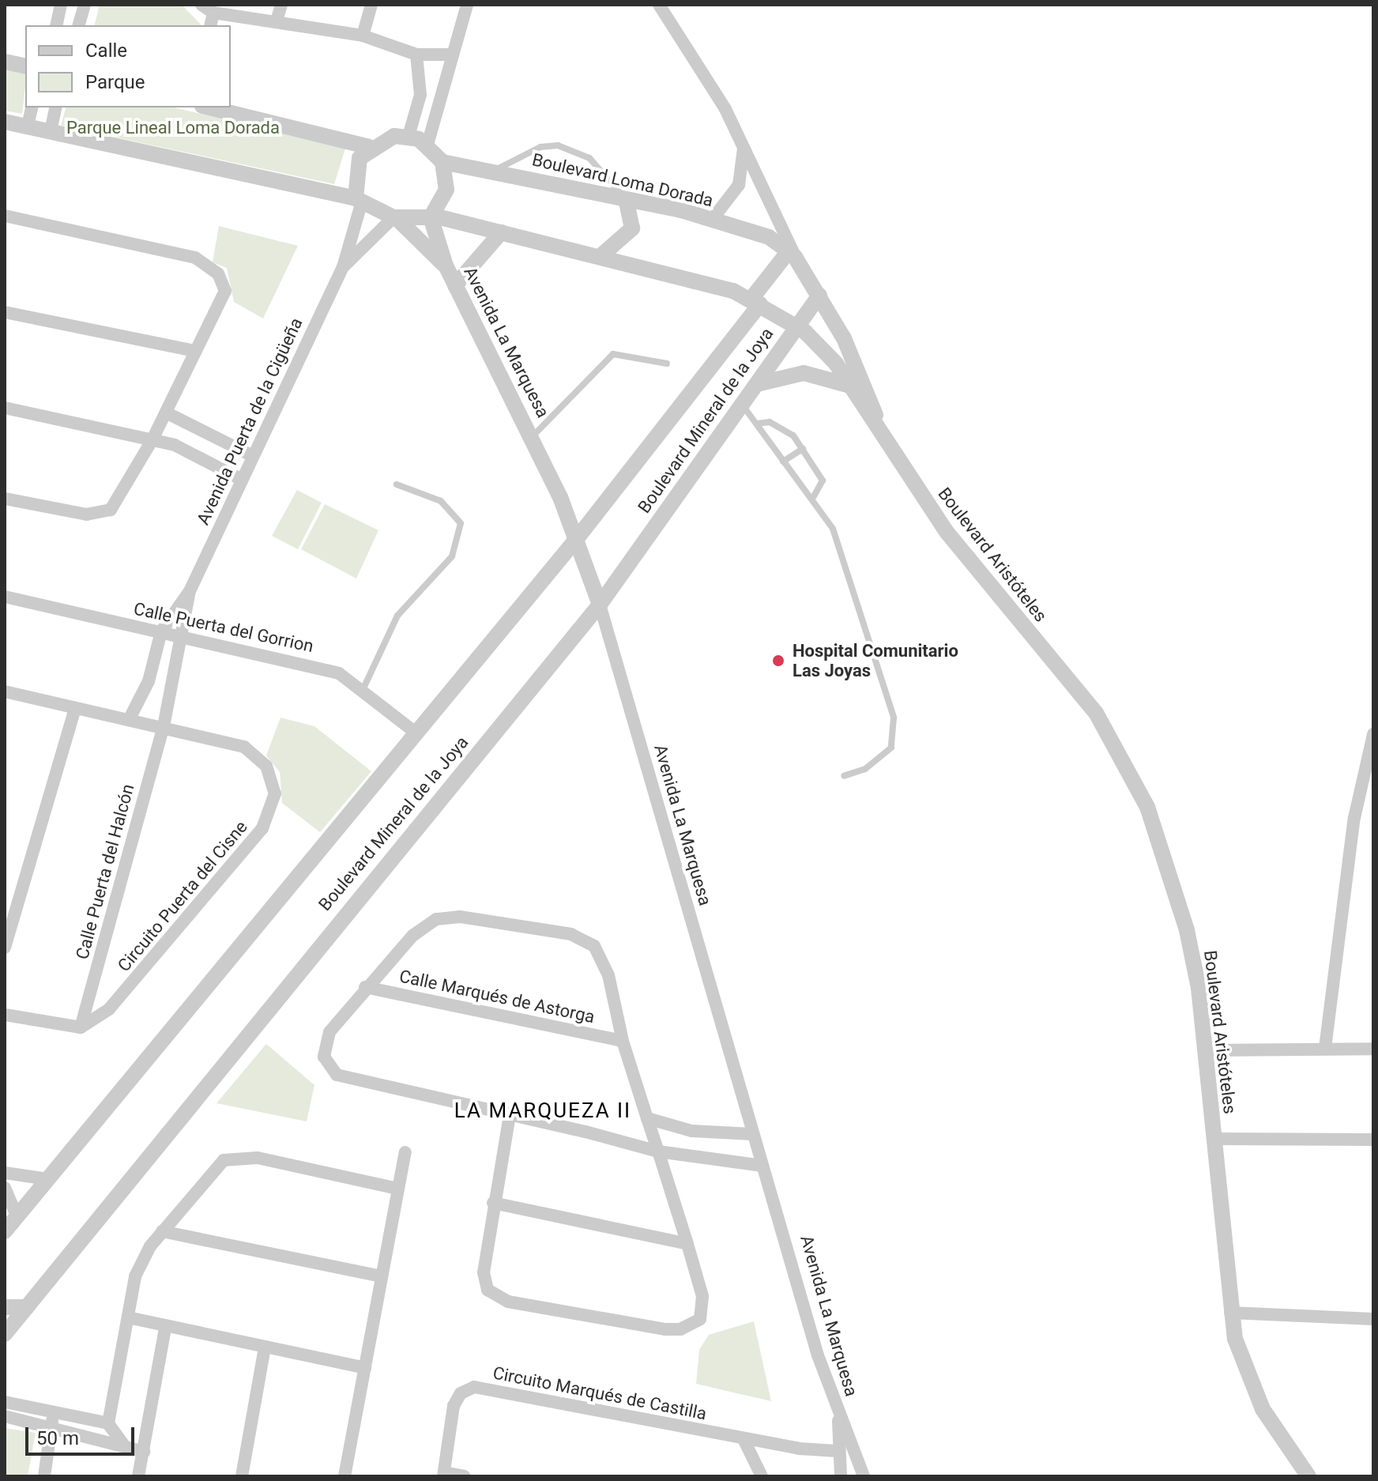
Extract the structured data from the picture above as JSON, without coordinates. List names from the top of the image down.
{
  "streets": {
    "street": [
      "Boulevard Loma Dorada",
      "Avenida La Marquesa",
      "Boulevard Mineral de la Joya",
      "Avenida Puerta de la Cigüeña",
      "Boulevard Aristóteles",
      "Calle Puerta del Gorrion",
      "Calle Puerta del Halcón",
      "Circuito Puerta del Cisne",
      "Calle Marqués de Astorga",
      "Circuito Marqués de Castilla"
    ]
  },
  "crossings": [
    ["Boulevard Loma Dorada", "Avenida La Marquesa"],
    ["Boulevard Loma Dorada", "Avenida Puerta de la Cigüeña"],
    ["Boulevard Loma Dorada", "Boulevard Aristóteles"],
    ["Avenida La Marquesa", "Boulevard Mineral de la Joya"],
    ["Avenida La Marquesa", "Avenida Puerta de la Cigüeña"],
    ["Boulevard Mineral de la Joya", "Boulevard Aristóteles"],
    ["Boulevard Mineral de la Joya", "Calle Puerta del Gorrion"],
    ["Avenida Puerta de la Cigüeña", "Calle Puerta del Gorrion"],
    ["Calle Puerta del Halcón", "Circuito Puerta del Cisne"]
  ],
  "districts": ["LA MARQUEZA II"],
  "parks": ["Parque Lineal Loma Dorada"],
  "places": ["Hospital Comunitario Las Joyas"],
  "legend": ["Calle", "Parque"],
  "scale_bar": "50 m"
}
